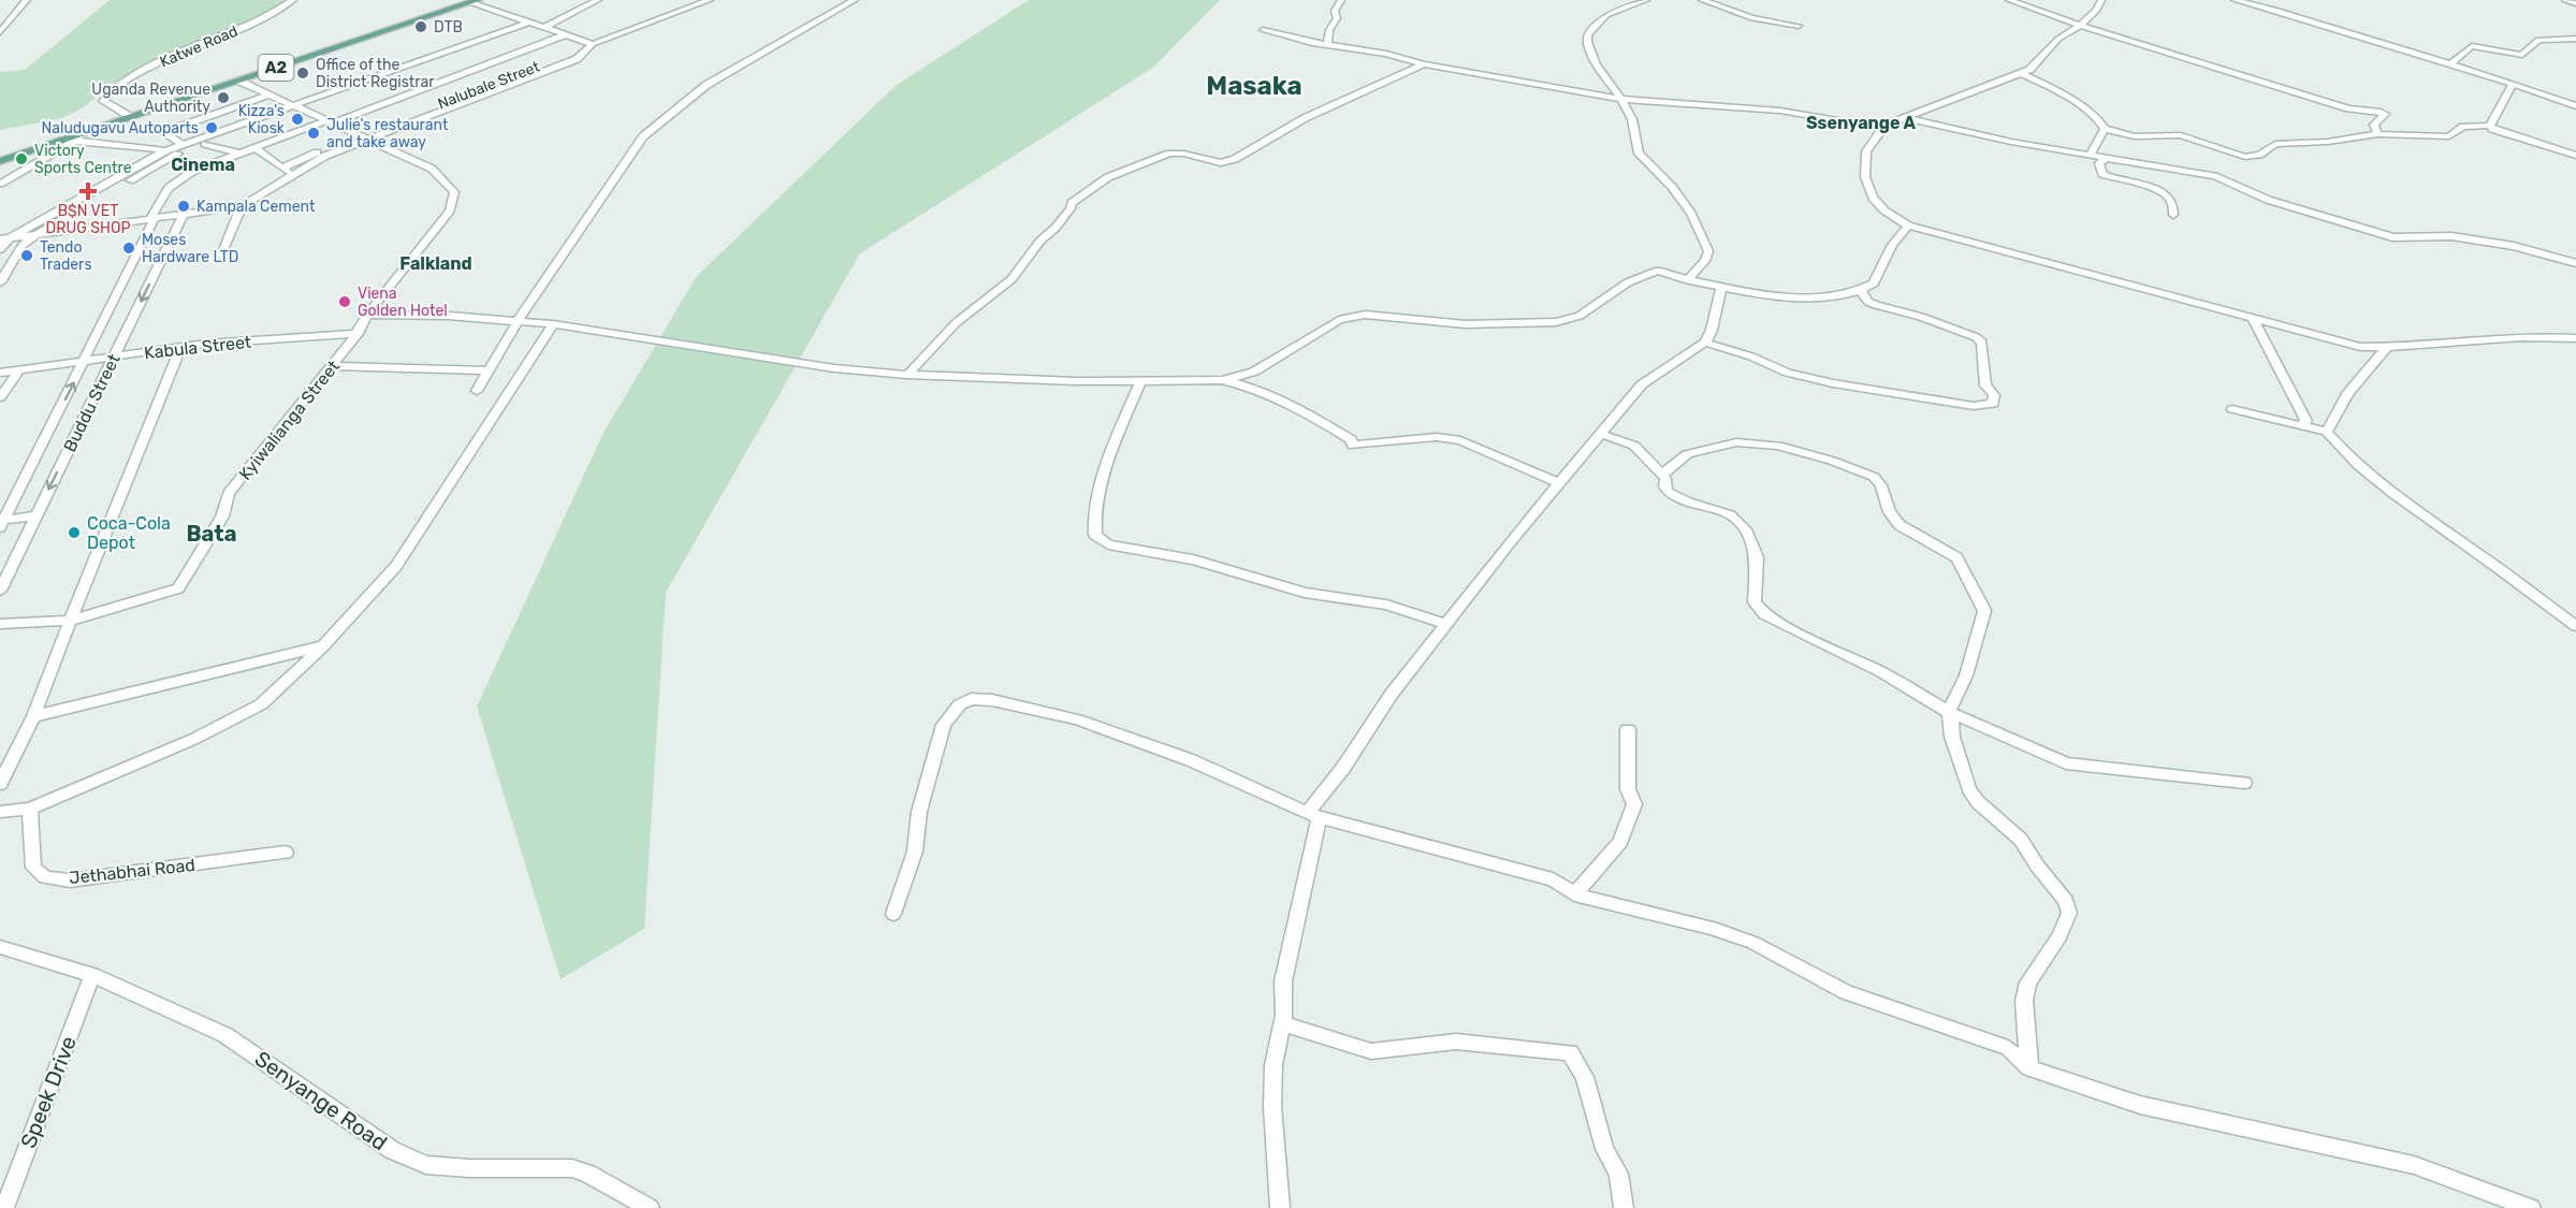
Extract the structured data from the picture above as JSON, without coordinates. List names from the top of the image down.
{
  "streets": {
    "main road": ["A2"],
    "street": [
      "Katwe Road",
      "Nalubale Street",
      "Kabula Street",
      "Buddu Street",
      "Kyiwalianga Street",
      "Jethabhai Road",
      "Speek Drive",
      "Senyange Road"
    ]
  },
  "crossings": [
    ["Katwe Road", "A2"],
    ["Nalubale Street", "Kyiwalianga Street"],
    ["Kabula Street", "Buddu Street"],
    ["Kabula Street", "Kyiwalianga Street"],
    ["Speek Drive", "Senyange Road"]
  ],
  "districts": [
    "Masaka",
    "Ssenyange A",
    "Cinema",
    "Falkland",
    "Bata"
  ],
  "places": {
    "other": [
      "DTB",
      "Office of the District Registrar",
      "Uganda Revenue Authority",
      "Kizza's Kiosk",
      "Naludugavu Autoparts",
      "Julie's restaurant and take away",
      "Victory Sports Centre",
      "Kampala Cement",
      "Moses Hardware LTD",
      "Tendo Traders",
      "Viena Golden Hotel",
      "Coca-Cola Depot"
    ],
    "health": ["B$N VET DRUG SHOP"]
  }
}
